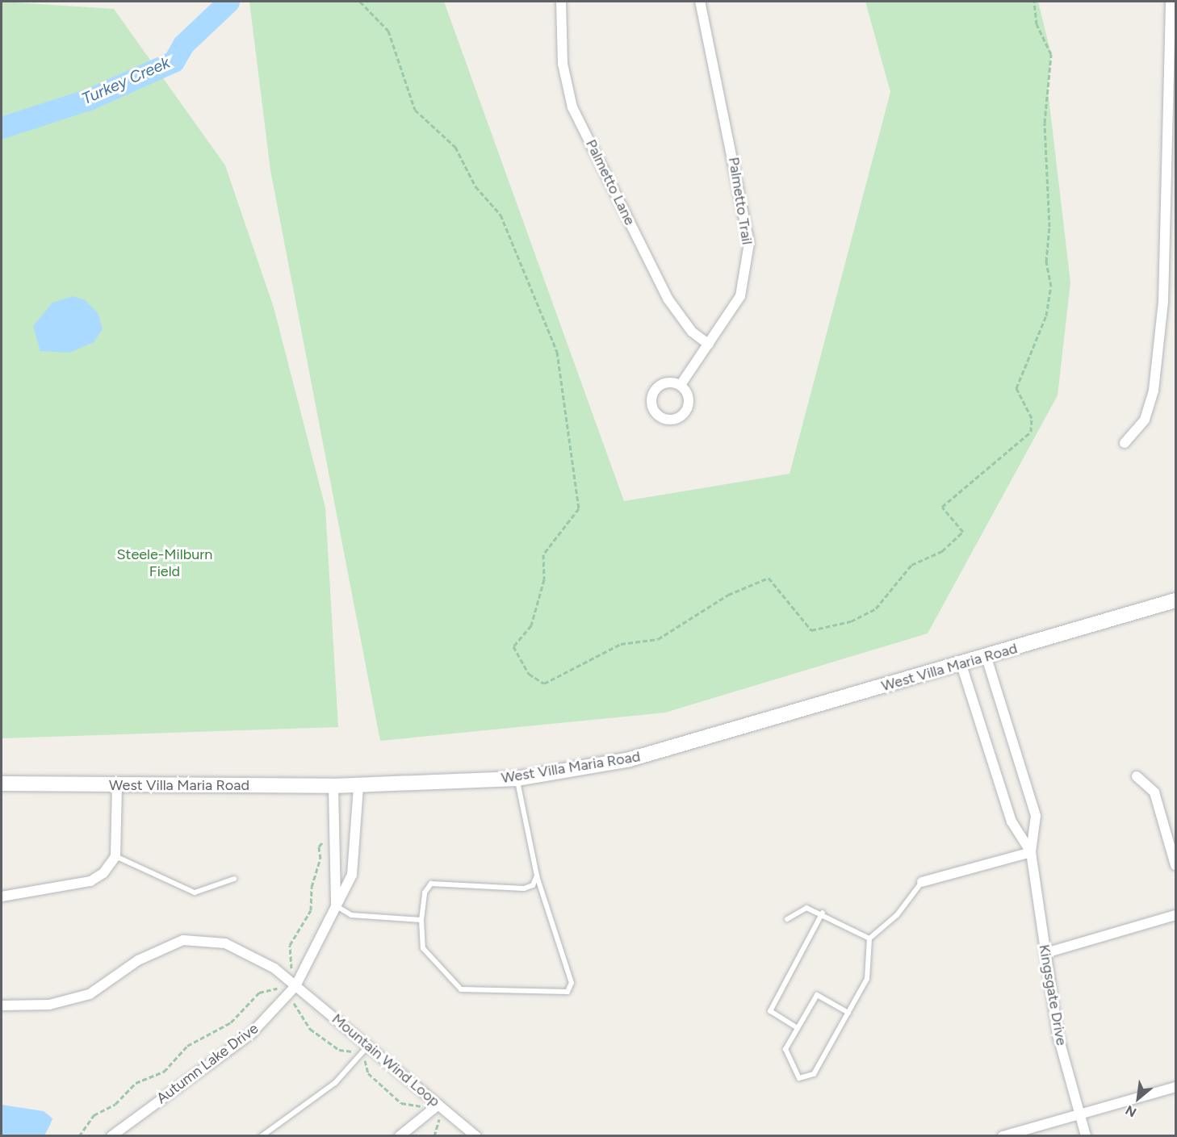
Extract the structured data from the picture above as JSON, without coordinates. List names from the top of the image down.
{
  "streets": {
    "main road": ["West Villa Maria Road"],
    "street": [
      "Palmetto Lane",
      "Palmetto Trail",
      "Kingsgate Drive",
      "Mountain Wind Loop",
      "Autumn Lake Drive"
    ]
  },
  "crossings": [
    ["Palmetto Lane", "Palmetto Trail"],
    ["West Villa Maria Road", "Kingsgate Drive"],
    ["West Villa Maria Road", "Autumn Lake Drive"],
    ["Mountain Wind Loop", "Autumn Lake Drive"]
  ],
  "water": ["Turkey Creek"],
  "parks": ["Steele-Milburn Field"],
  "north": "bottom left"
}
